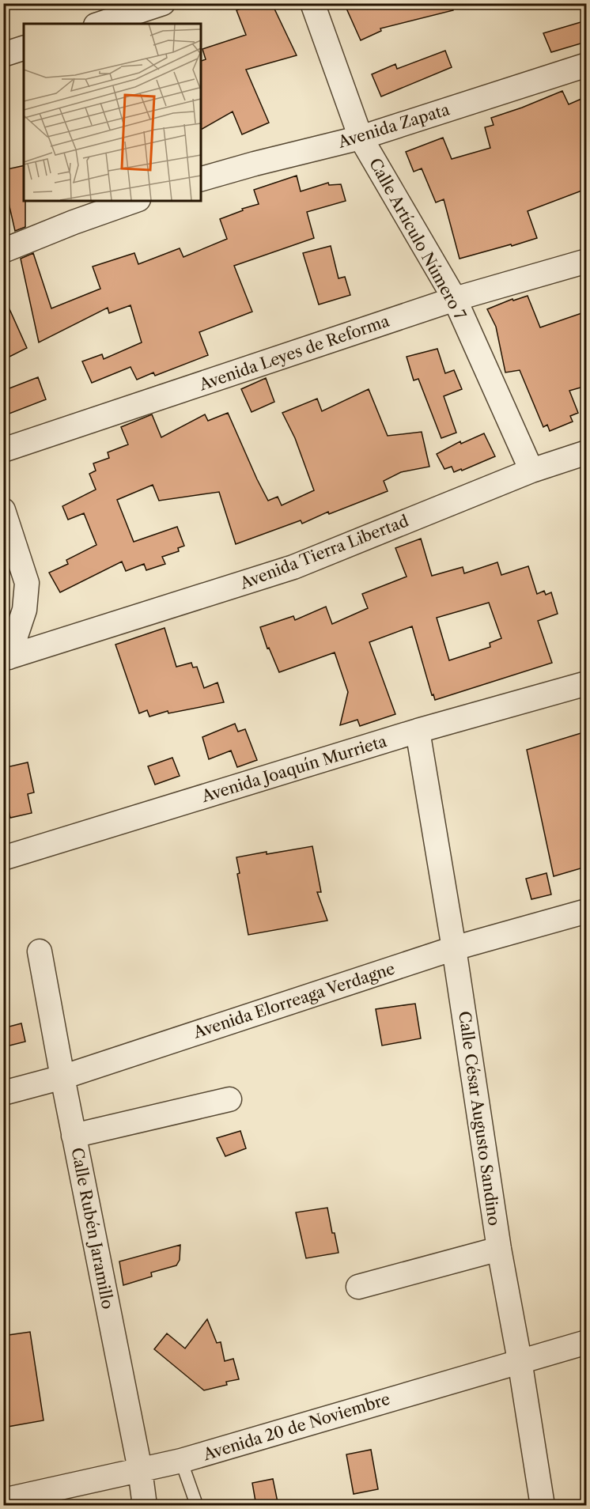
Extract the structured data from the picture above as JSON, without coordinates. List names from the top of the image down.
{
  "streets": {
    "street": [
      "Avenida Zapata",
      "Calle Artículo Número 7",
      "Avenida Leyes de Reforma",
      "Avenida Tierra Libertad",
      "Avenida Joaquín Murrieta",
      "Avenida Elorreaga Verdagne",
      "Calle César Augusto Sandino",
      "Calle Rubén Jaramillo",
      "Avenida 20 de Noviembre"
    ]
  },
  "crossings": [
    ["Avenida Zapata", "Calle Artículo Número 7"],
    ["Calle Artículo Número 7", "Avenida Leyes de Reforma"],
    ["Calle Artículo Número 7", "Avenida Tierra Libertad"],
    ["Avenida Joaquín Murrieta", "Calle César Augusto Sandino"],
    ["Avenida Elorreaga Verdagne", "Calle César Augusto Sandino"],
    ["Avenida Elorreaga Verdagne", "Calle Rubén Jaramillo"],
    ["Calle César Augusto Sandino", "Avenida 20 de Noviembre"],
    ["Calle Rubén Jaramillo", "Avenida 20 de Noviembre"]
  ]
}
